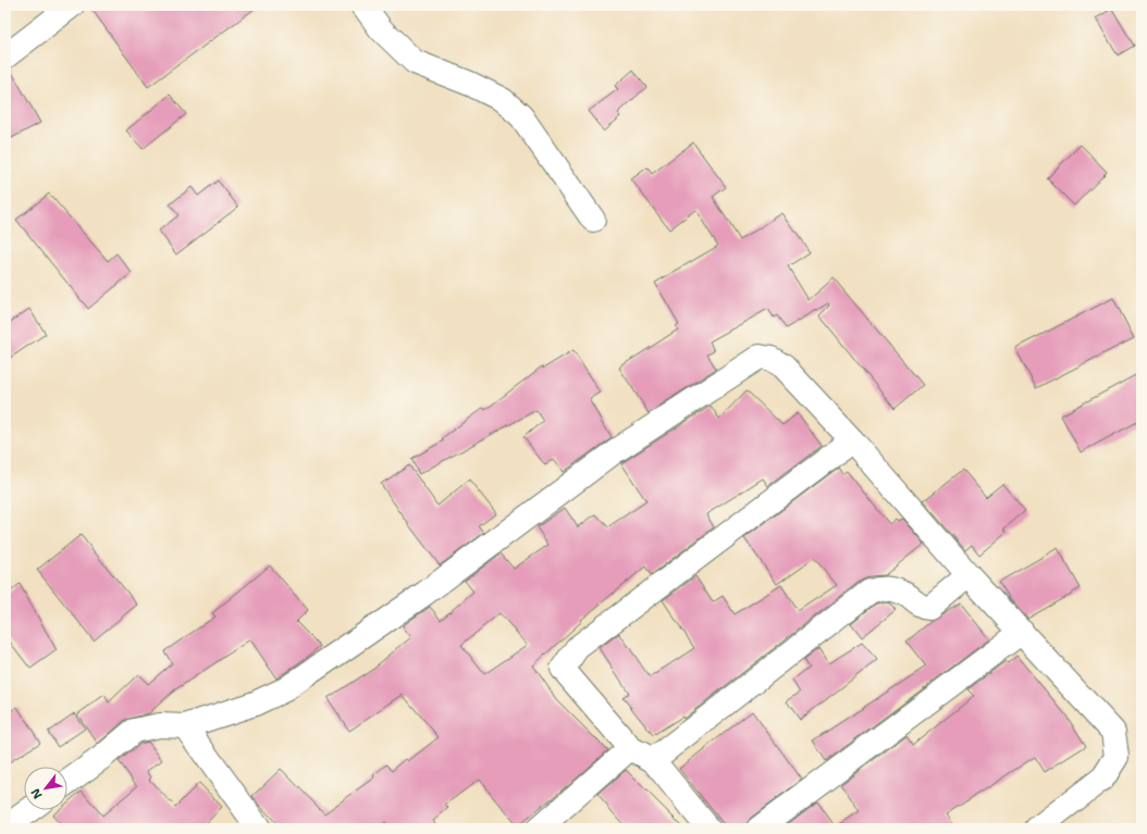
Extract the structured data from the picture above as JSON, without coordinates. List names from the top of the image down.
{
  "north": "bottom left"
}
